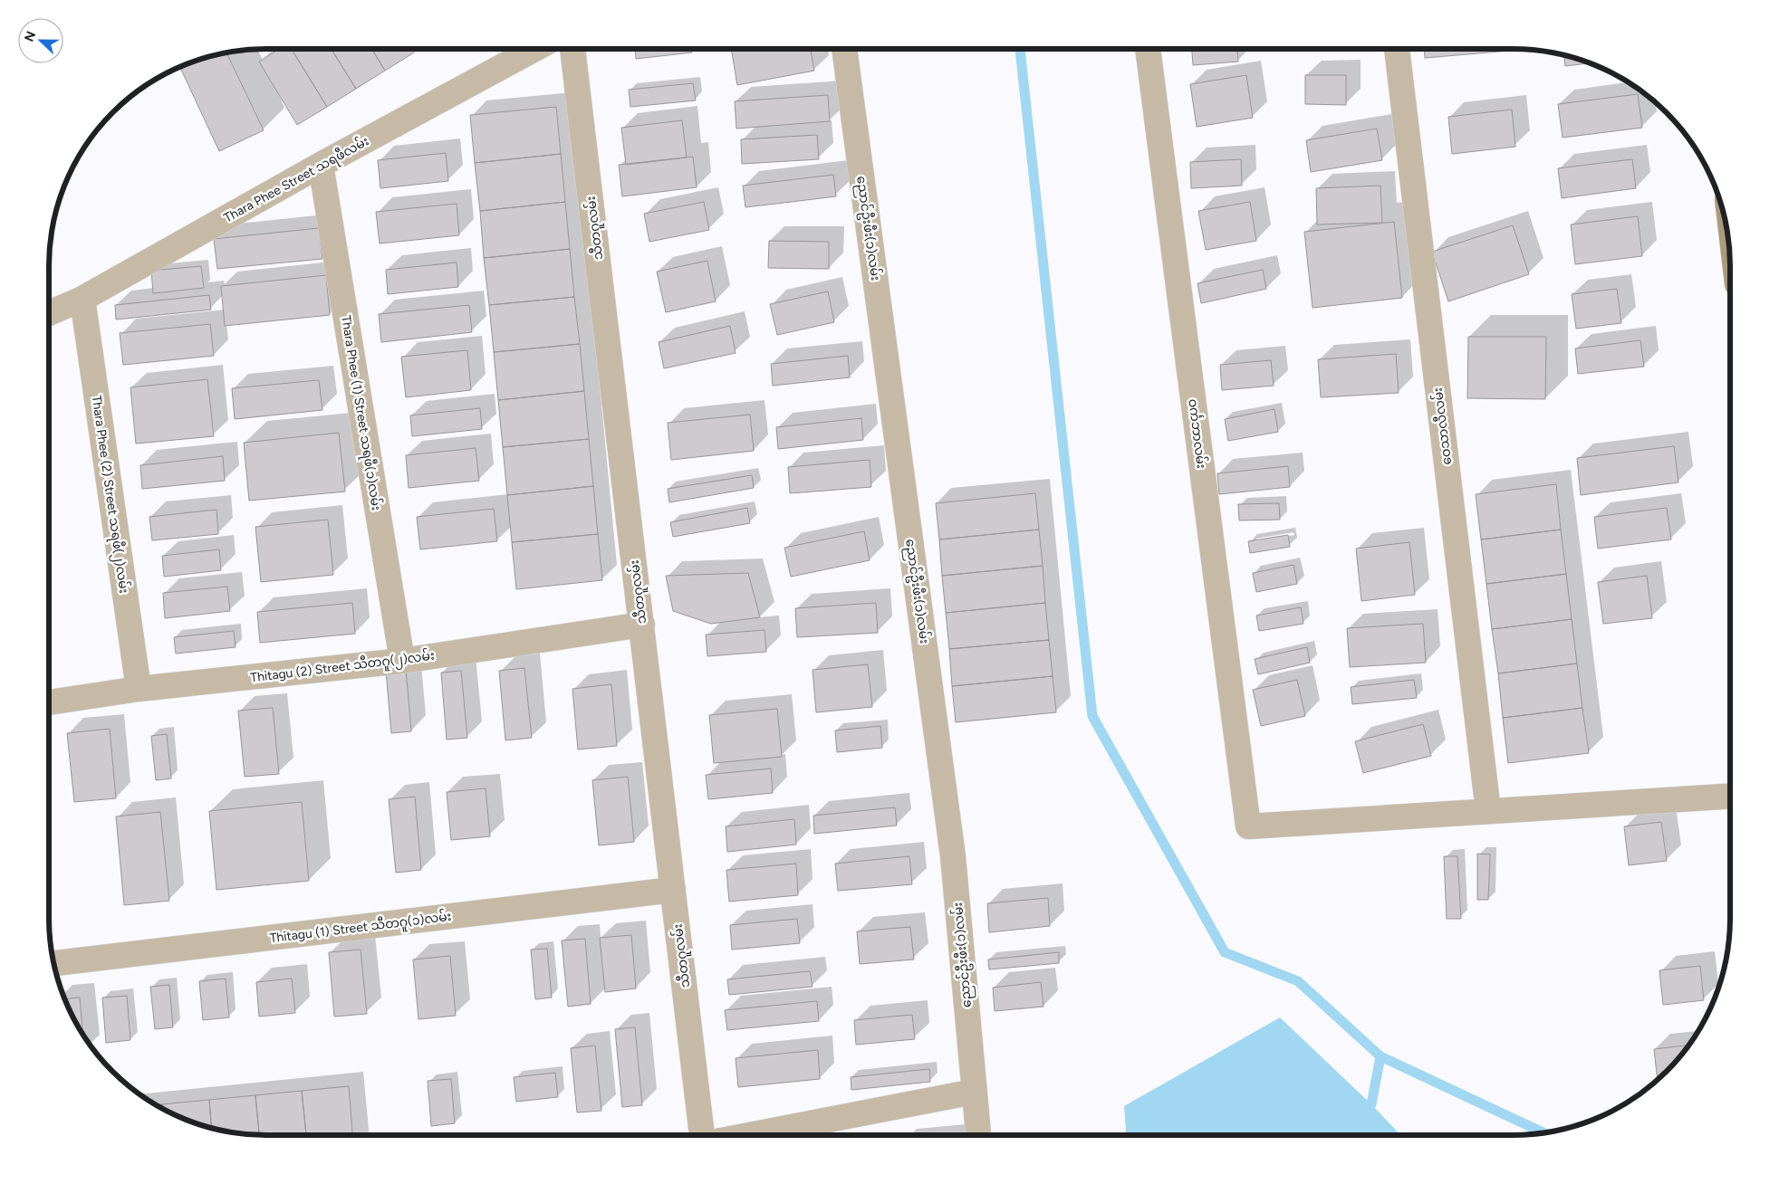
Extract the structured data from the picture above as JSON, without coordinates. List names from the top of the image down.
{
  "streets": {
    "street": [
      "Thara Phee Street သရဖီလမ်း",
      "သီတဂူလမ်း",
      "ညောင်ဦးဖီး(၁)လမ်း",
      "Thara Phee (1) Street သရဖီ(၁)လမ်း",
      "ဝေသာလီလမ်း",
      "ဝင်္ကဘာလမ်း",
      "Thara Phee (2) Street သရဖီ(၂)လမ်း",
      "Thitagu (2) Street သီတဂူ(၂)လမ်း",
      "Thitagu (1) Street သီတဂူ(၁)လမ်း"
    ]
  },
  "crossings": [
    ["Thara Phee Street သရဖီလမ်း", "Thara Phee (1) Street သရဖီ(၁)လမ်း"],
    ["Thara Phee Street သရဖီလမ်း", "Thara Phee (2) Street သရဖီ(၂)လမ်း"],
    ["သီတဂူလမ်း", "Thitagu (2) Street သီတဂူ(၂)လမ်း"],
    ["သီတဂူလမ်း", "Thitagu (1) Street သီတဂူ(၁)လမ်း"],
    ["Thara Phee (1) Street သရဖီ(၁)လမ်း", "Thitagu (2) Street သီတဂူ(၂)လမ်း"],
    ["ဝေသာလီလမ်း", "ဝင်္ကဘာလမ်း"],
    ["Thara Phee (2) Street သရဖီ(၂)လမ်း", "Thitagu (2) Street သီတဂူ(၂)လမ်း"]
  ],
  "north": "left"
}
